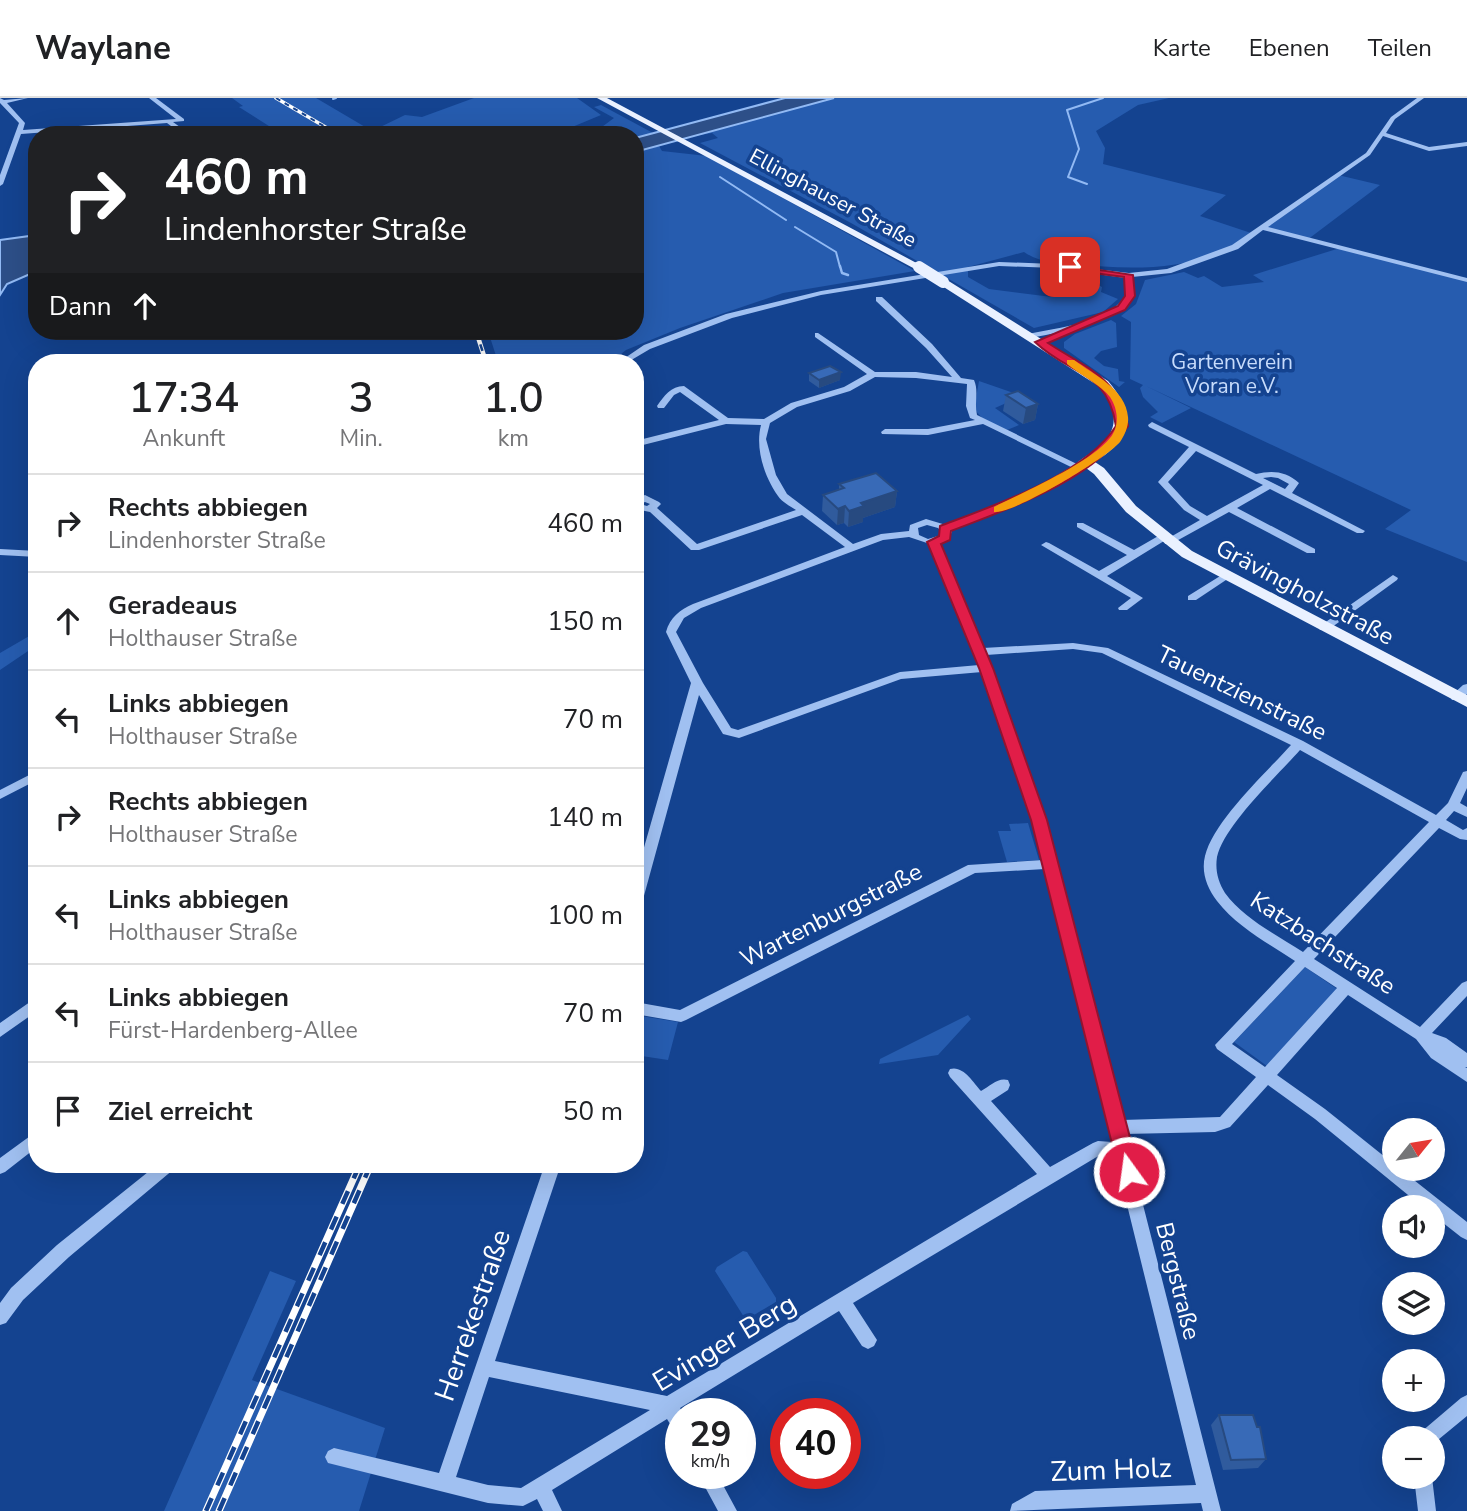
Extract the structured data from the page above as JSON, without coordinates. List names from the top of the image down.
{
  "streets": {
    "main road": ["Ellinghauser Straße", "Grävingholzstraße"],
    "street": [
      "Tauentzienstraße",
      "Wartenburgstraße",
      "Katzbachstraße",
      "Bergstraße",
      "Herrekestraße",
      "Evinger Berg",
      "Zum Holz"
    ]
  },
  "crossings": [
    ["Ellinghauser Straße", "Grävingholzstraße"],
    ["Tauentzienstraße", "Katzbachstraße"],
    ["Tauentzienstraße", "Bergstraße"],
    ["Wartenburgstraße", "Bergstraße"],
    ["Bergstraße", "Evinger Berg"],
    ["Bergstraße", "Zum Holz"],
    ["Herrekestraße", "Evinger Berg"]
  ],
  "parks": ["Gartenverein Voran e.V."],
  "north": "top right",
  "page": {
    "header": "Waylane",
    "nav": ["Karte", "Ebenen", "Teilen"],
    "turn": ["460 m", "Lindenhorster Straße"],
    "then": "Dann",
    "eta": [
      "17:34",
      "Ankunft",
      "3",
      "Min.",
      "1.0",
      "km"
    ],
    "list": [
      {
        "name": "Rechts abbiegen",
        "note": "Lindenhorster Straße",
        "value": "460 m"
      },
      {
        "name": "Geradeaus",
        "note": "Holthauser Straße",
        "value": "150 m"
      },
      {
        "name": "Links abbiegen",
        "note": "Holthauser Straße",
        "value": "70 m"
      },
      {
        "name": "Rechts abbiegen",
        "note": "Holthauser Straße",
        "value": "140 m"
      },
      {
        "name": "Links abbiegen",
        "note": "Holthauser Straße",
        "value": "100 m"
      },
      {
        "name": "Links abbiegen",
        "note": "Fürst-Hardenberg-Allee",
        "value": "70 m"
      },
      {
        "name": "Ziel erreicht",
        "value": "50 m"
      }
    ],
    "map_buttons": ["+", "−"],
    "speed": "29 km/h",
    "limit": "40"
  }
}
